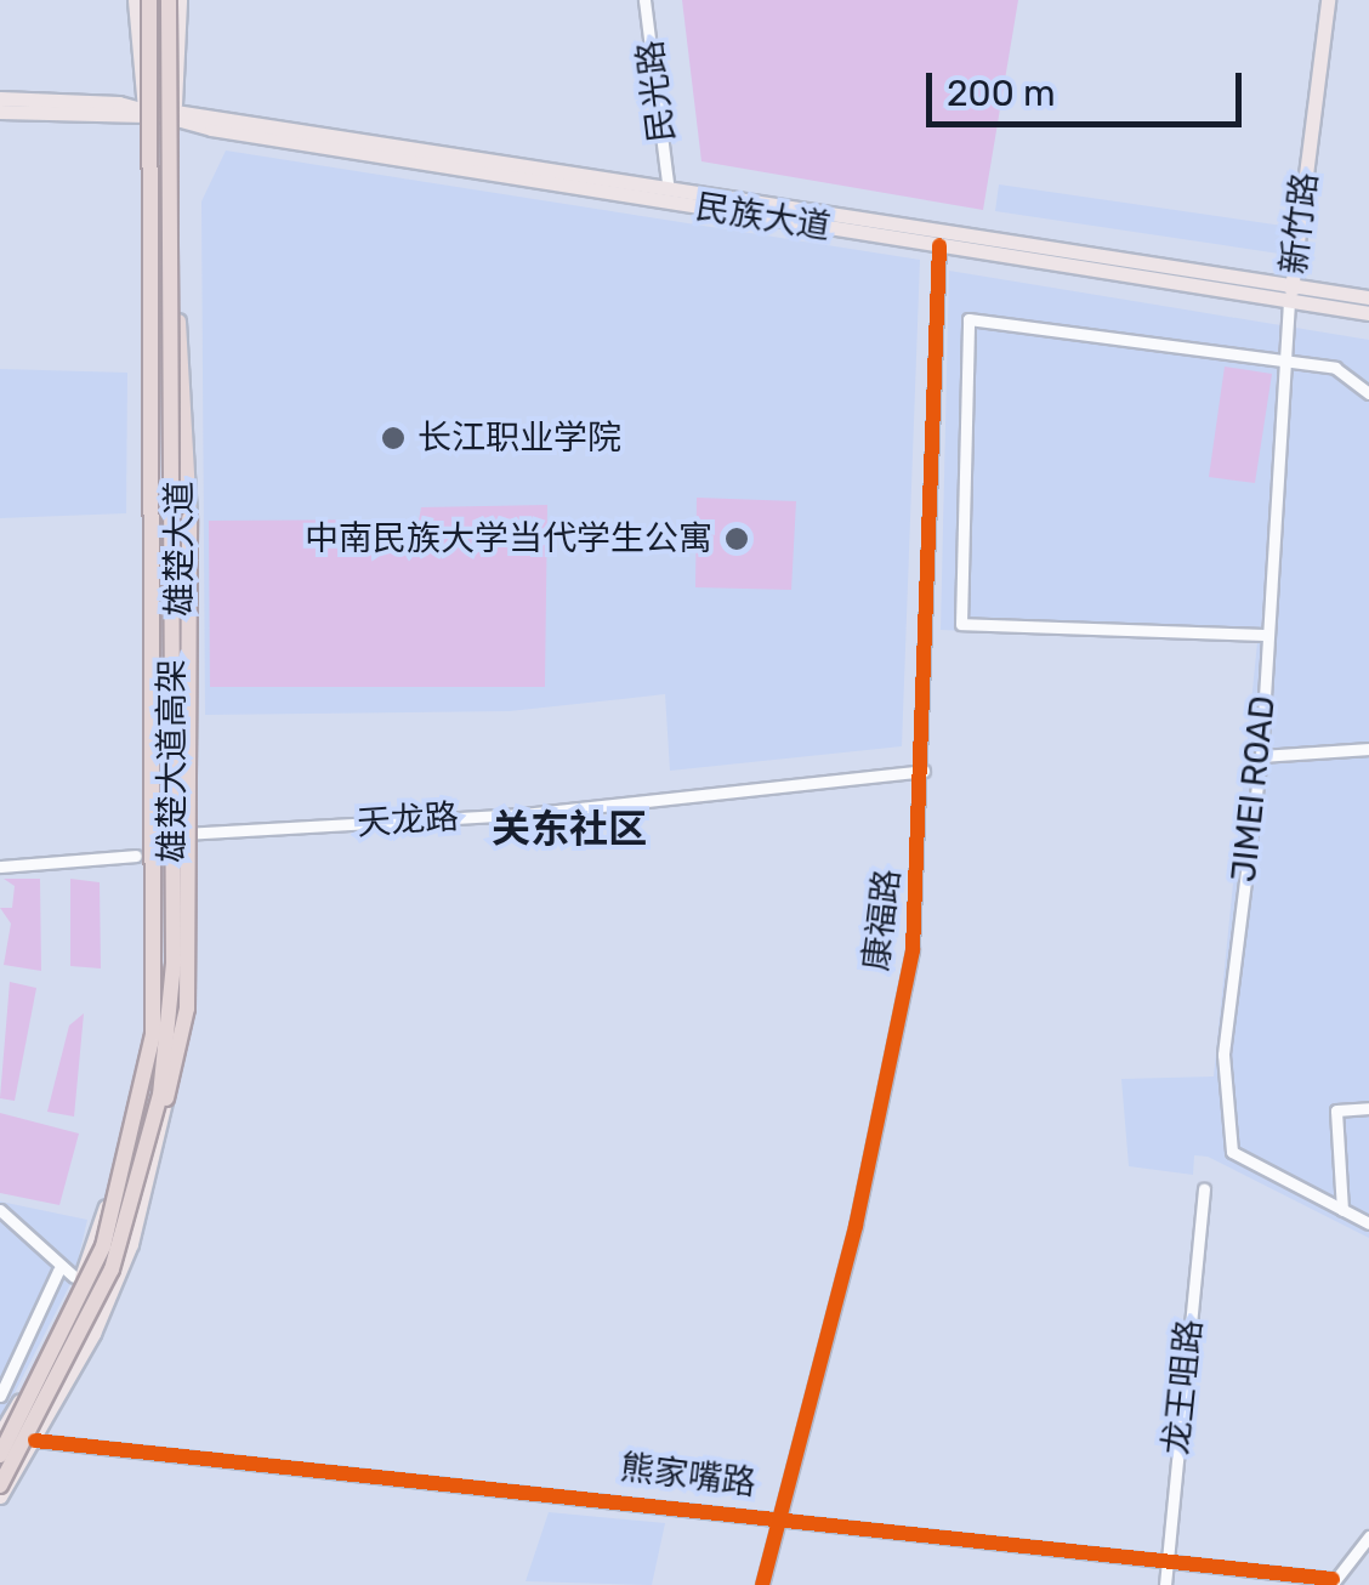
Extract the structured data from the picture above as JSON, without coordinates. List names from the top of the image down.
{
  "streets": {
    "highway": ["雄楚大道高架"],
    "main road": ["民族大道", "新竹路", "雄楚大道"],
    "street": [
      "民光路",
      "JIMEI ROAD",
      "天龙路",
      "康福路",
      "龙王咀路",
      "熊家嘴路"
    ]
  },
  "crossings": [
    ["民光路", "民族大道"],
    ["民族大道", "新竹路"],
    ["民族大道", "雄楚大道"],
    ["民族大道", "JIMEI ROAD"],
    ["民族大道", "康福路"],
    ["新竹路", "JIMEI ROAD"],
    ["雄楚大道", "天龙路"],
    ["雄楚大道", "熊家嘴路"],
    ["天龙路", "康福路"],
    ["康福路", "熊家嘴路"],
    ["龙王咀路", "熊家嘴路"]
  ],
  "districts": ["关东社区"],
  "places": ["长江职业学院", "中南民族大学当代学生公寓"],
  "scale_bar": "200 m"
}
